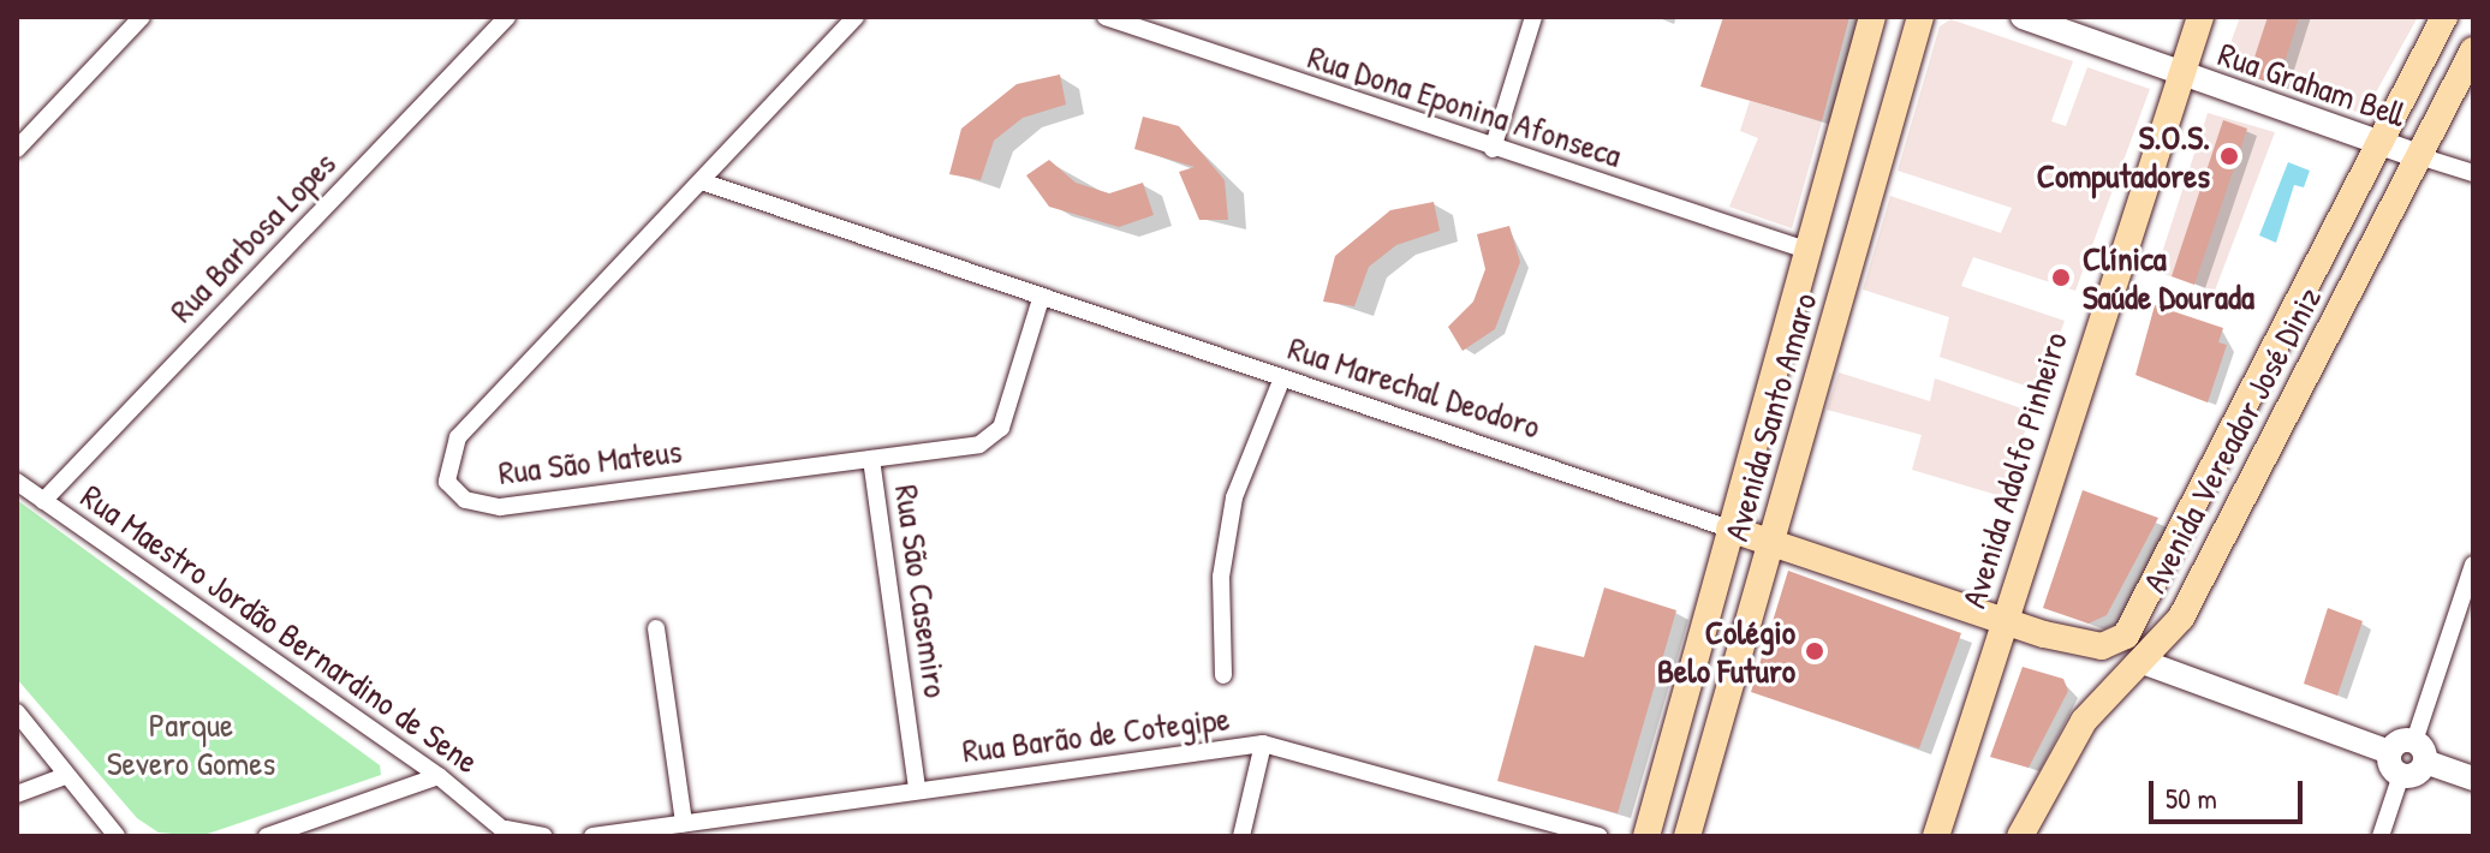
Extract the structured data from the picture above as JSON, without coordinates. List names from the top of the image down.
{
  "streets": {
    "main road": [
      "Rua Marechal Deodoro",
      "Avenida Santo Amaro",
      "Avenida Vereador José Diniz",
      "Avenida Adolfo Pinheiro"
    ],
    "street": [
      "Rua Graham Bell",
      "Rua Dona Eponina Afonseca",
      "Rua Barbosa Lopes",
      "Rua São Mateus",
      "Rua São Casemiro",
      "Rua Maestro Jordão Bernardino de Sene",
      "Rua Barão de Cotegipe"
    ]
  },
  "crossings": [
    ["Rua Graham Bell", "Avenida Vereador José Diniz"],
    ["Rua Graham Bell", "Avenida Adolfo Pinheiro"],
    ["Rua Dona Eponina Afonseca", "Avenida Santo Amaro"],
    ["Rua Barbosa Lopes", "Rua Maestro Jordão Bernardino de Sene"],
    ["Rua Marechal Deodoro", "Avenida Santo Amaro"],
    ["Rua Marechal Deodoro", "Avenida Vereador José Diniz"],
    ["Rua Marechal Deodoro", "Rua São Mateus"],
    ["Rua Marechal Deodoro", "Avenida Adolfo Pinheiro"],
    ["Rua São Mateus", "Rua São Casemiro"],
    ["Rua São Casemiro", "Rua Barão de Cotegipe"]
  ],
  "parks": ["Parque Severo Gomes"],
  "places": ["S.O.S. Computadores", "Clínica Saúde Dourada", "Colégio Belo Futuro"],
  "scale_bar": "50 m"
}
